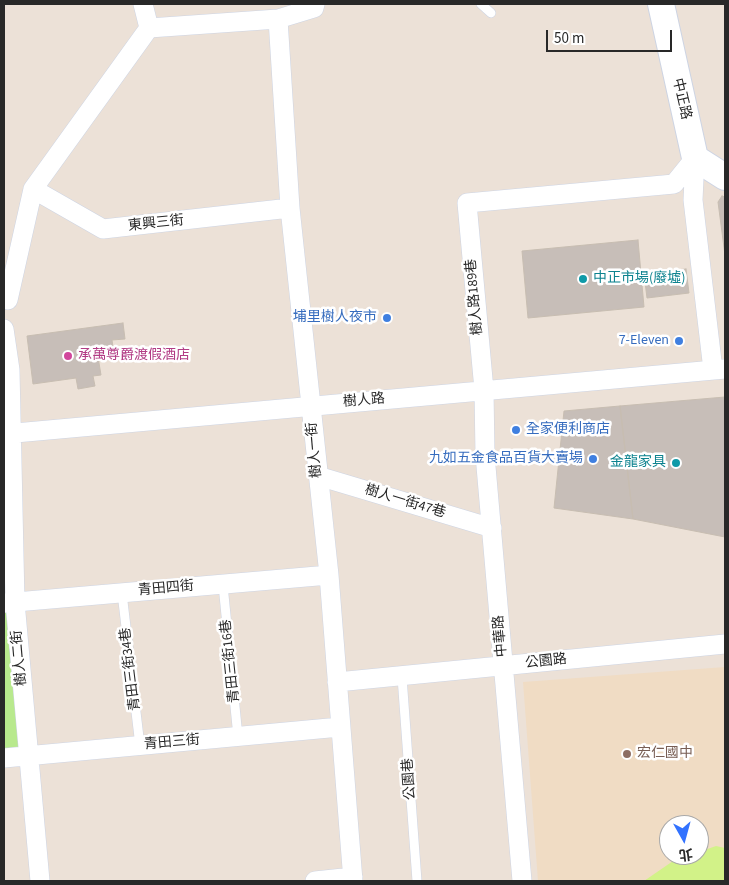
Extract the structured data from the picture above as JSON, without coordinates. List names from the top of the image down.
{
  "streets": {
    "main road": ["中正路"],
    "street": [
      "東興三街",
      "樹人路189巷",
      "樹人路",
      "樹人一街",
      "樹人一街47巷",
      "青田四街",
      "中華路",
      "樹人二街",
      "公園路",
      "青田三街"
    ],
    "lane": ["青田三街16巷", "青田三街34巷", "公園巷"]
  },
  "crossings": [
    ["中正路", "樹人路189巷"],
    ["東興三街", "樹人一街"],
    ["樹人路189巷", "樹人路"],
    ["樹人路189巷", "中華路"],
    ["樹人路", "樹人一街"],
    ["樹人路", "中華路"],
    ["樹人路", "樹人二街"],
    ["樹人一街", "樹人一街47巷"],
    ["樹人一街", "青田四街"],
    ["樹人一街", "公園路"],
    ["樹人一街", "青田三街"],
    ["樹人一街47巷", "中華路"],
    ["青田四街", "樹人二街"],
    ["青田四街", "青田三街16巷"],
    ["青田四街", "青田三街34巷"],
    ["中華路", "公園路"],
    ["樹人二街", "青田三街"],
    ["青田三街16巷", "青田三街"],
    ["公園路", "公園巷"],
    ["青田三街34巷", "青田三街"]
  ],
  "places": [
    "中正市場(廢墟)",
    "埔里樹人夜市",
    "7-Eleven",
    "承萬尊爵渡假酒店",
    "全家便利商店",
    "九如五金食品百貨大賣場",
    "金龍家具",
    "宏仁國中"
  ],
  "scale_bar": "50 m",
  "north": "bottom"
}
